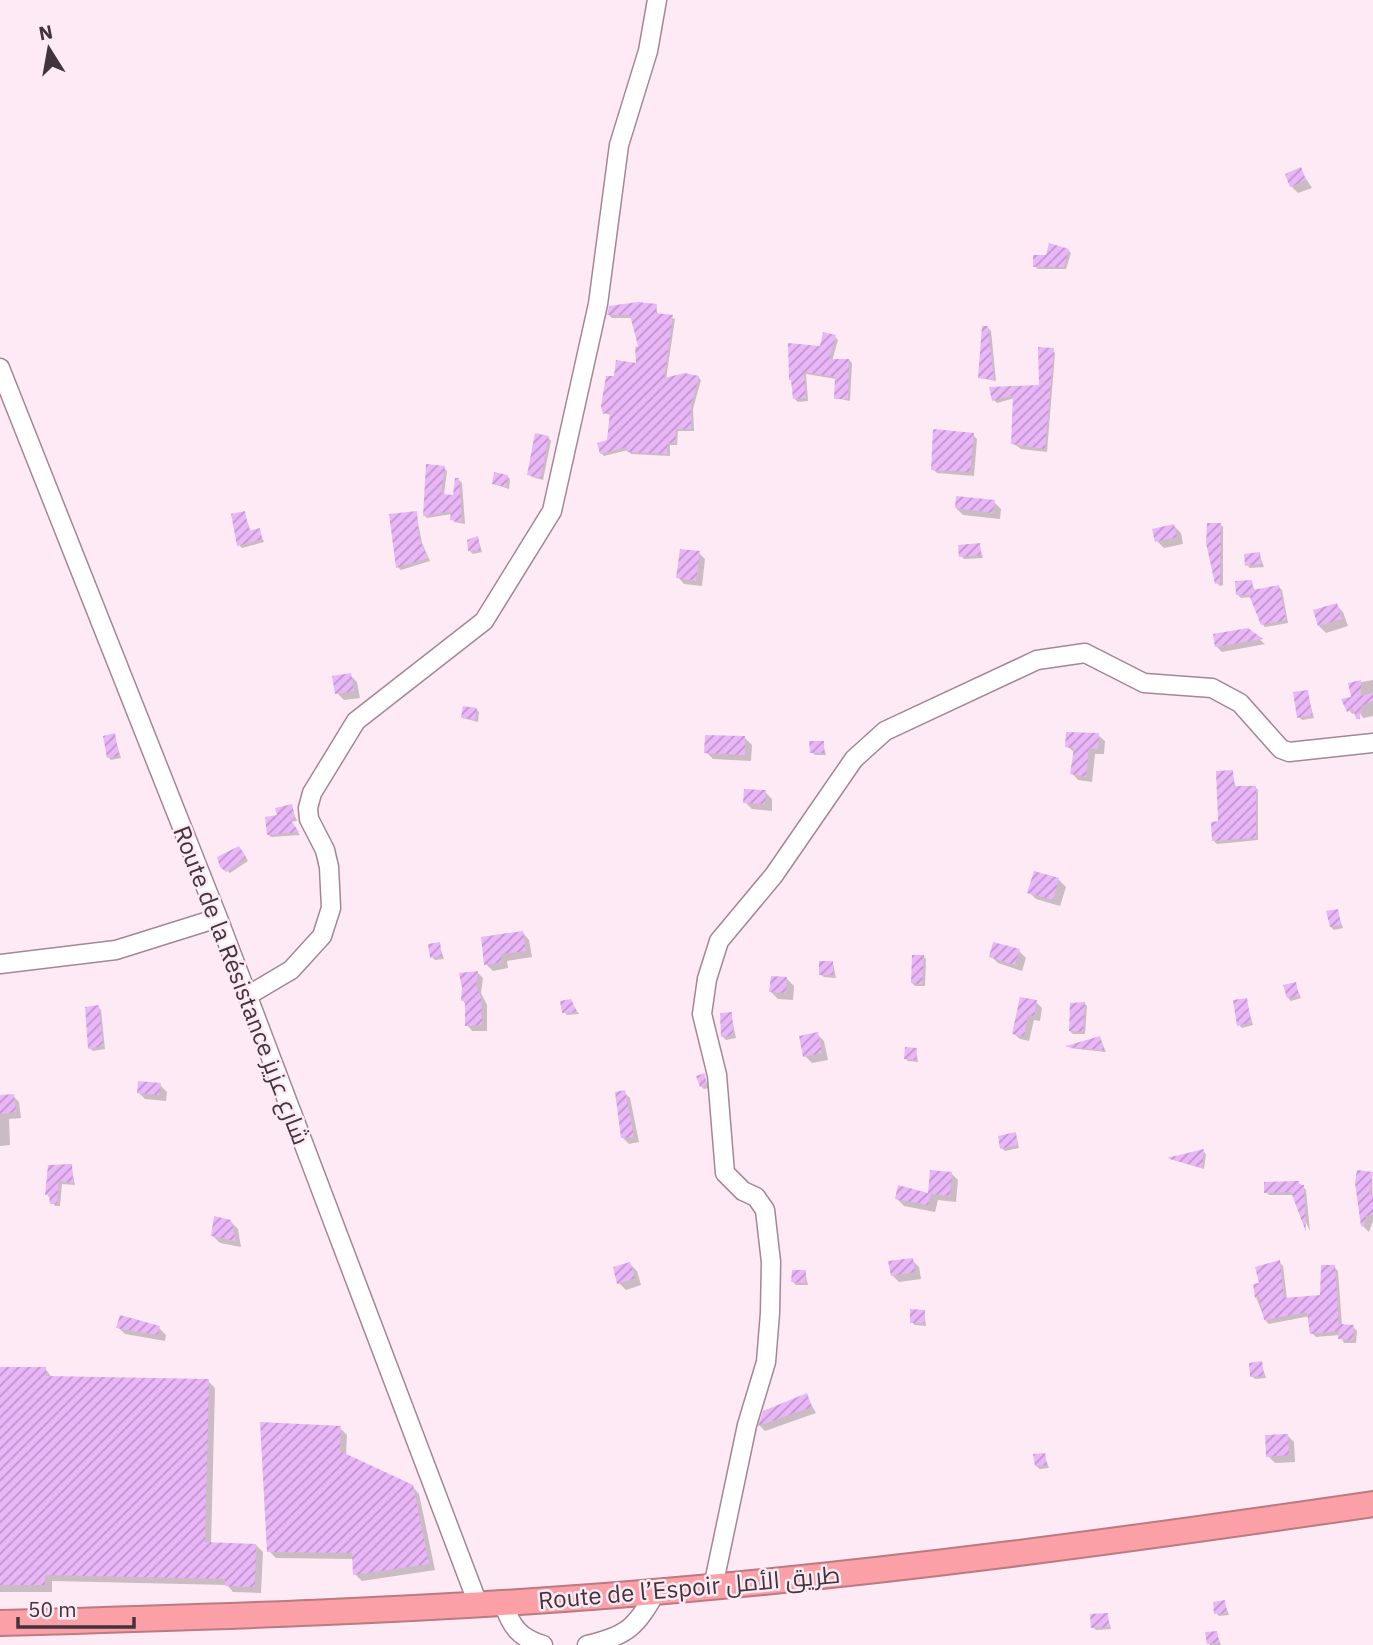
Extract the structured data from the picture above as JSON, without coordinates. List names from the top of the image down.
{
  "streets": {
    "highway": ["Route de l’Espoir طريق الأمل"],
    "street": ["Route de la Résistance شارع عزيز"]
  },
  "crossings": [
    ["Route de la Résistance شارع عزيز", "Route de l’Espoir طريق الأمل"]
  ],
  "scale_bar": "50 m",
  "north": "top"
}
